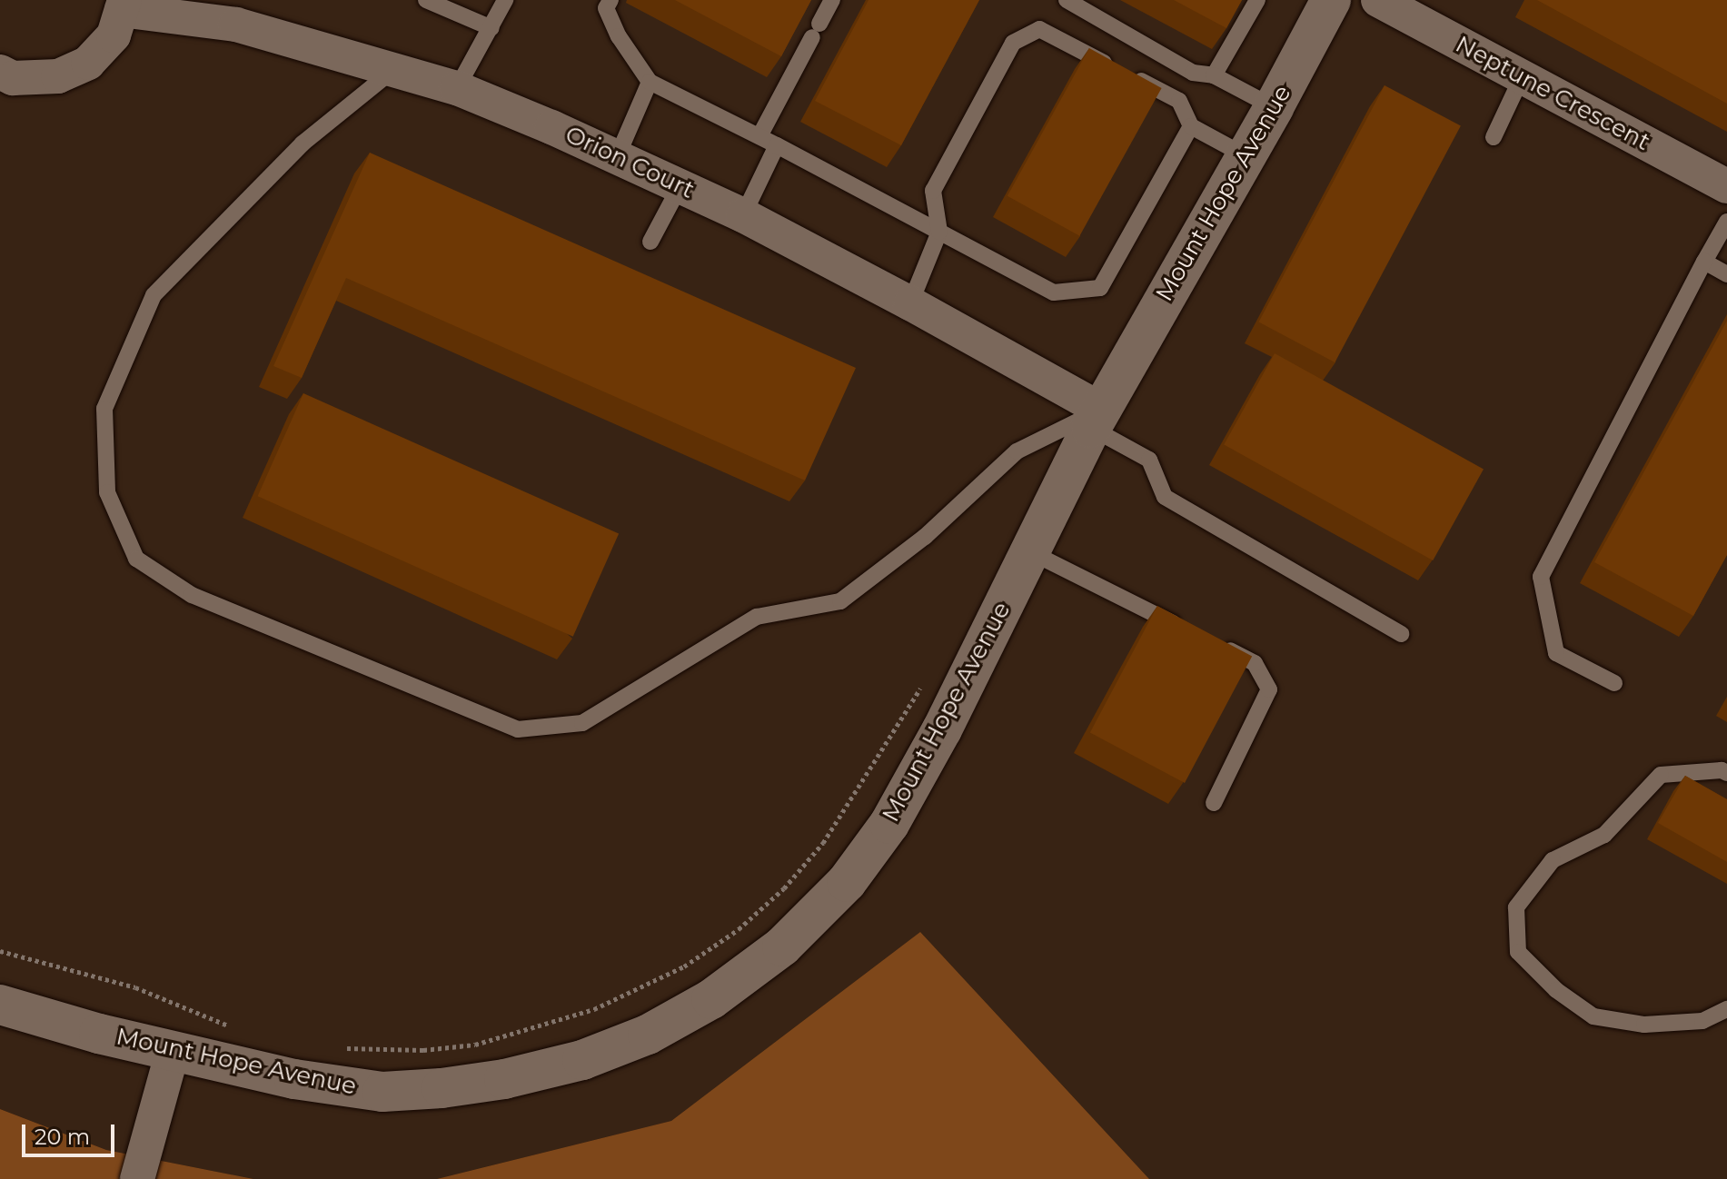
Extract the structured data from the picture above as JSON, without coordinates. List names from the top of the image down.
{
  "streets": {
    "street": ["Neptune Crescent", "Orion Court", "Mount Hope Avenue"]
  },
  "crossings": [
    ["Orion Court", "Mount Hope Avenue"]
  ],
  "scale_bar": "20 m"
}
